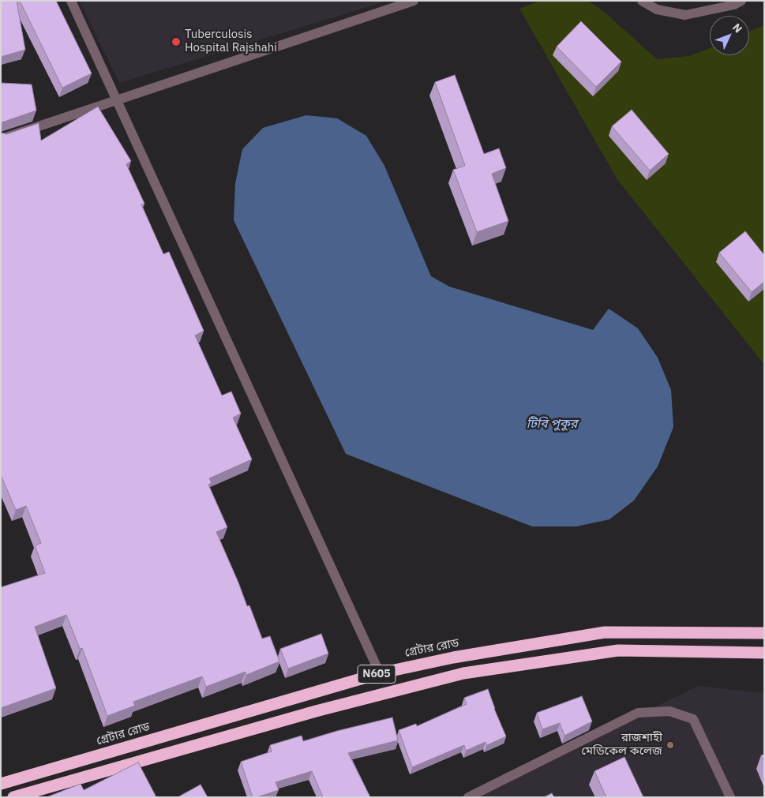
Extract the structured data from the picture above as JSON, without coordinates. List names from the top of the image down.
{
  "streets": {
    "highway": ["গ্রেটার রোড", "N605"]
  },
  "water": ["টিবি পুকুর"],
  "places": ["Tuberculosis Hospital Rajshahi", "রাজশাহী মেডিকেল কলেজ"],
  "north": "top right"
}
